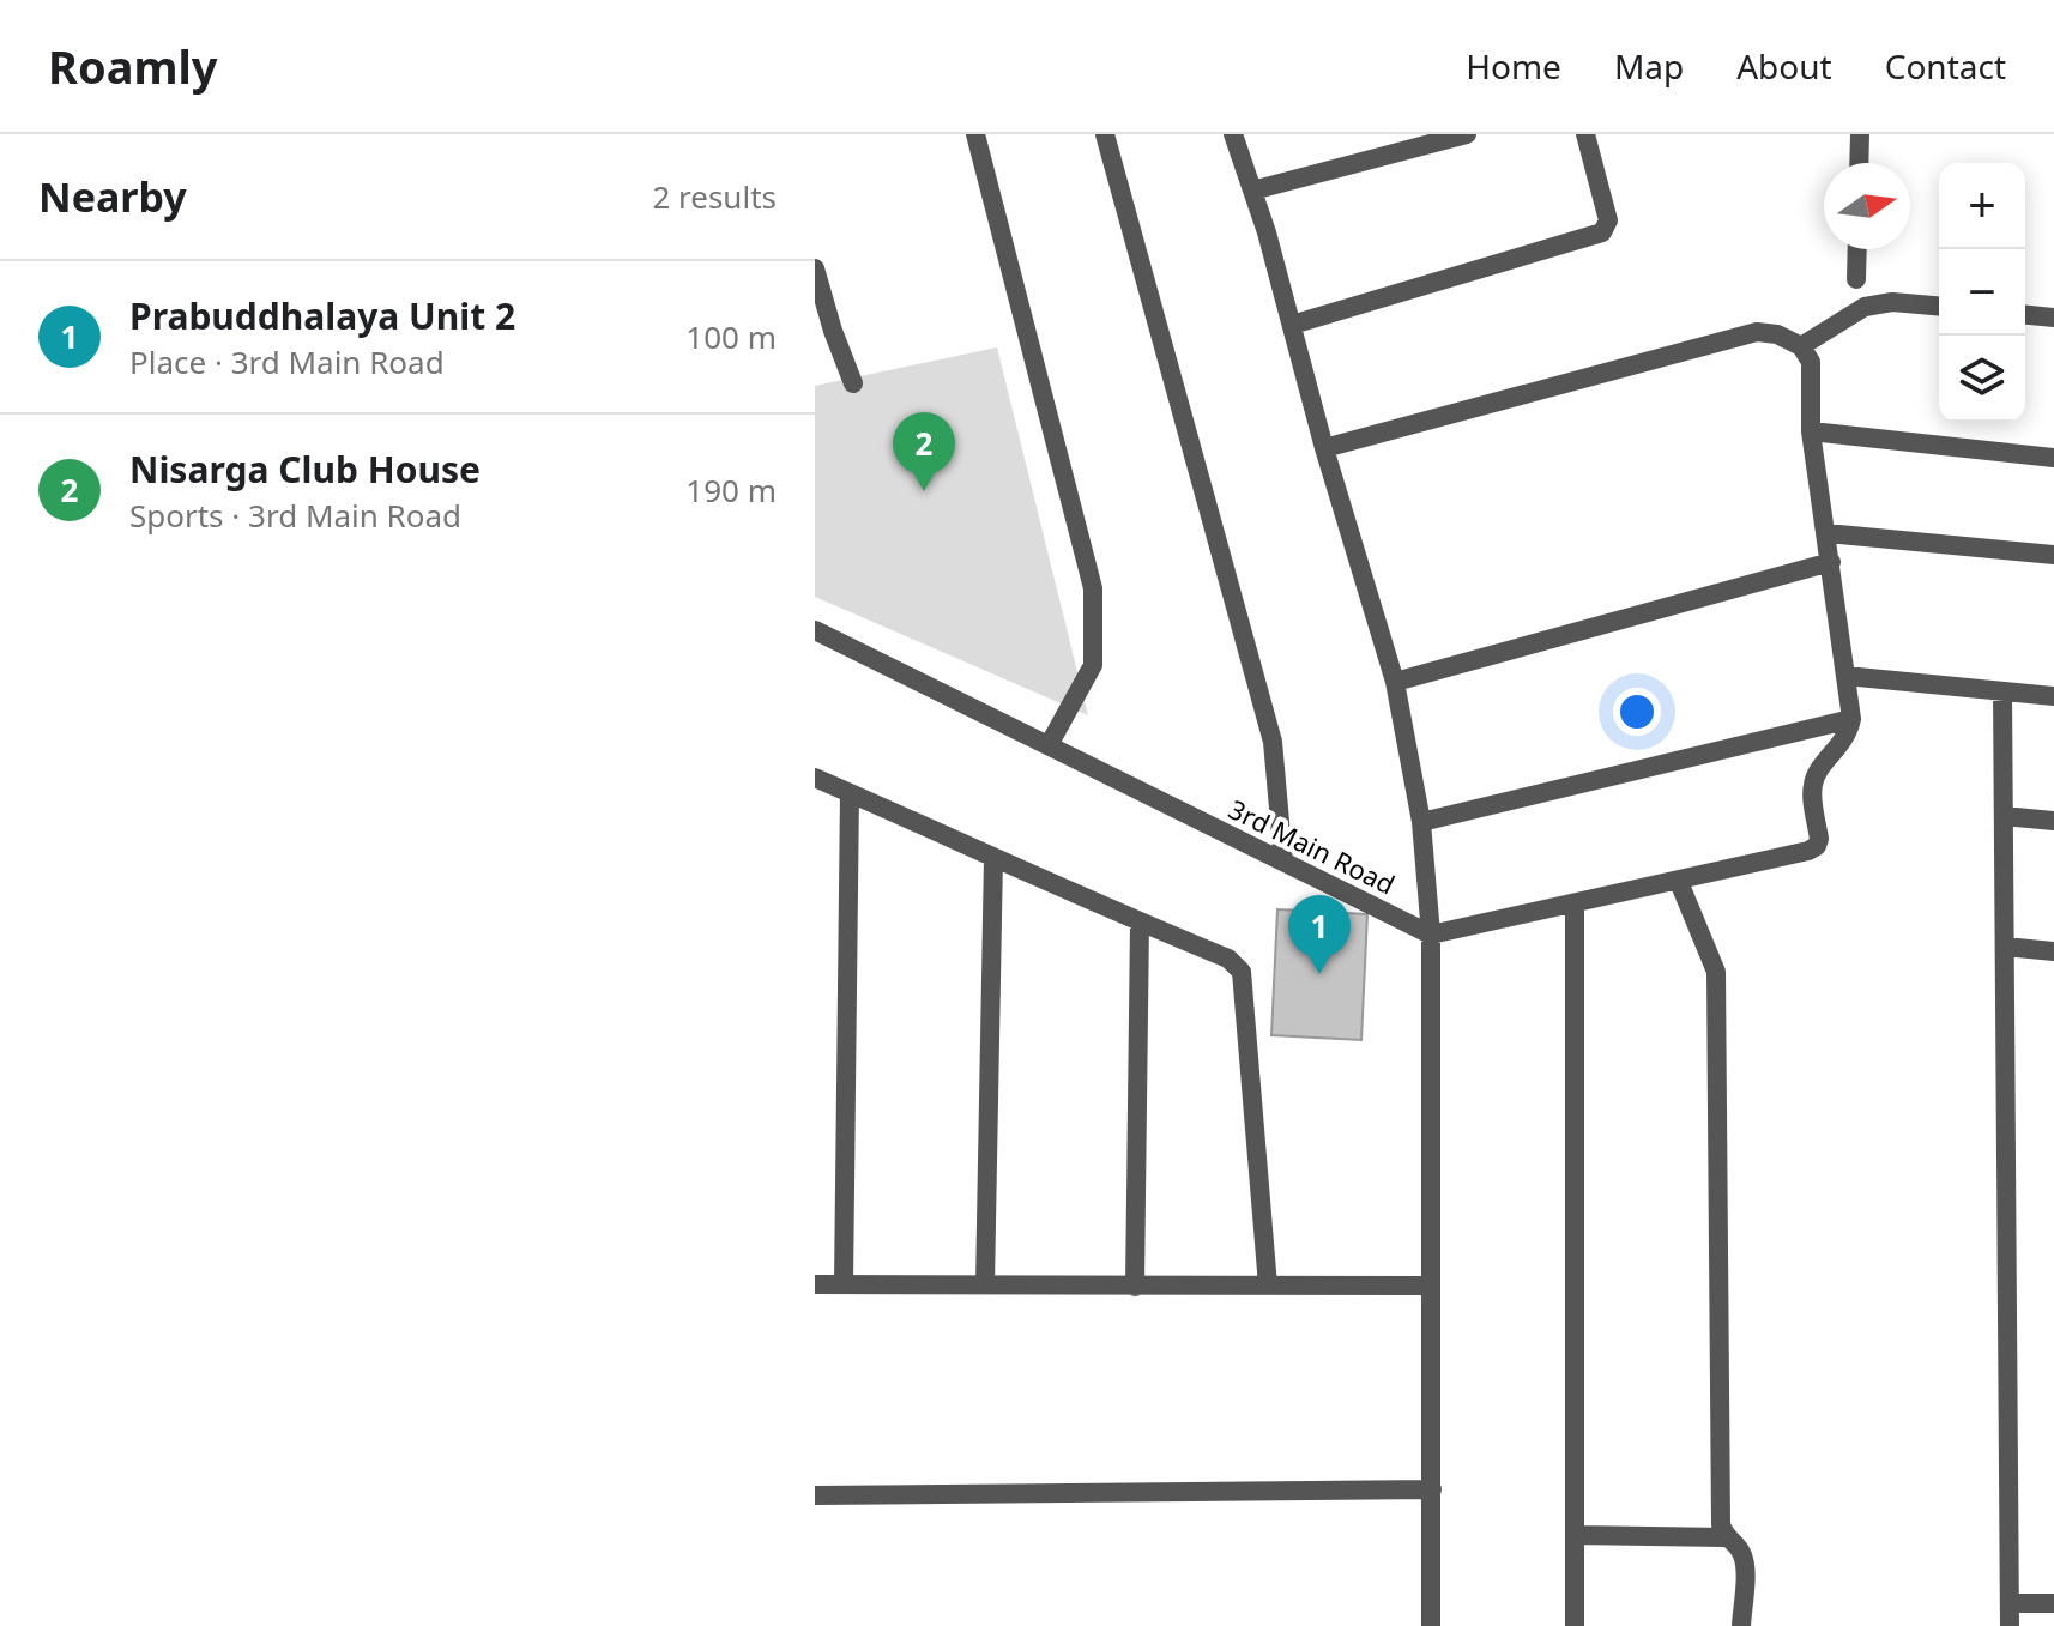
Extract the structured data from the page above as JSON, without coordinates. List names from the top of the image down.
{
  "streets": {
    "street": ["3rd Main Road"]
  },
  "north": "right",
  "page": {
    "header": "Roamly",
    "nav": [
      "Home",
      "Map",
      "About",
      "Contact"
    ],
    "heading": ["Nearby", "2 results"],
    "map_buttons": ["+", "−"],
    "list": [
      {
        "mark": "1",
        "name": "Prabuddhalaya Unit 2",
        "note": "Place · 3rd Main Road",
        "value": "100 m"
      },
      {
        "mark": "2",
        "name": "Nisarga Club House",
        "note": "Sports · 3rd Main Road",
        "value": "190 m"
      }
    ],
    "pins": ["2", "1"]
  }
}
